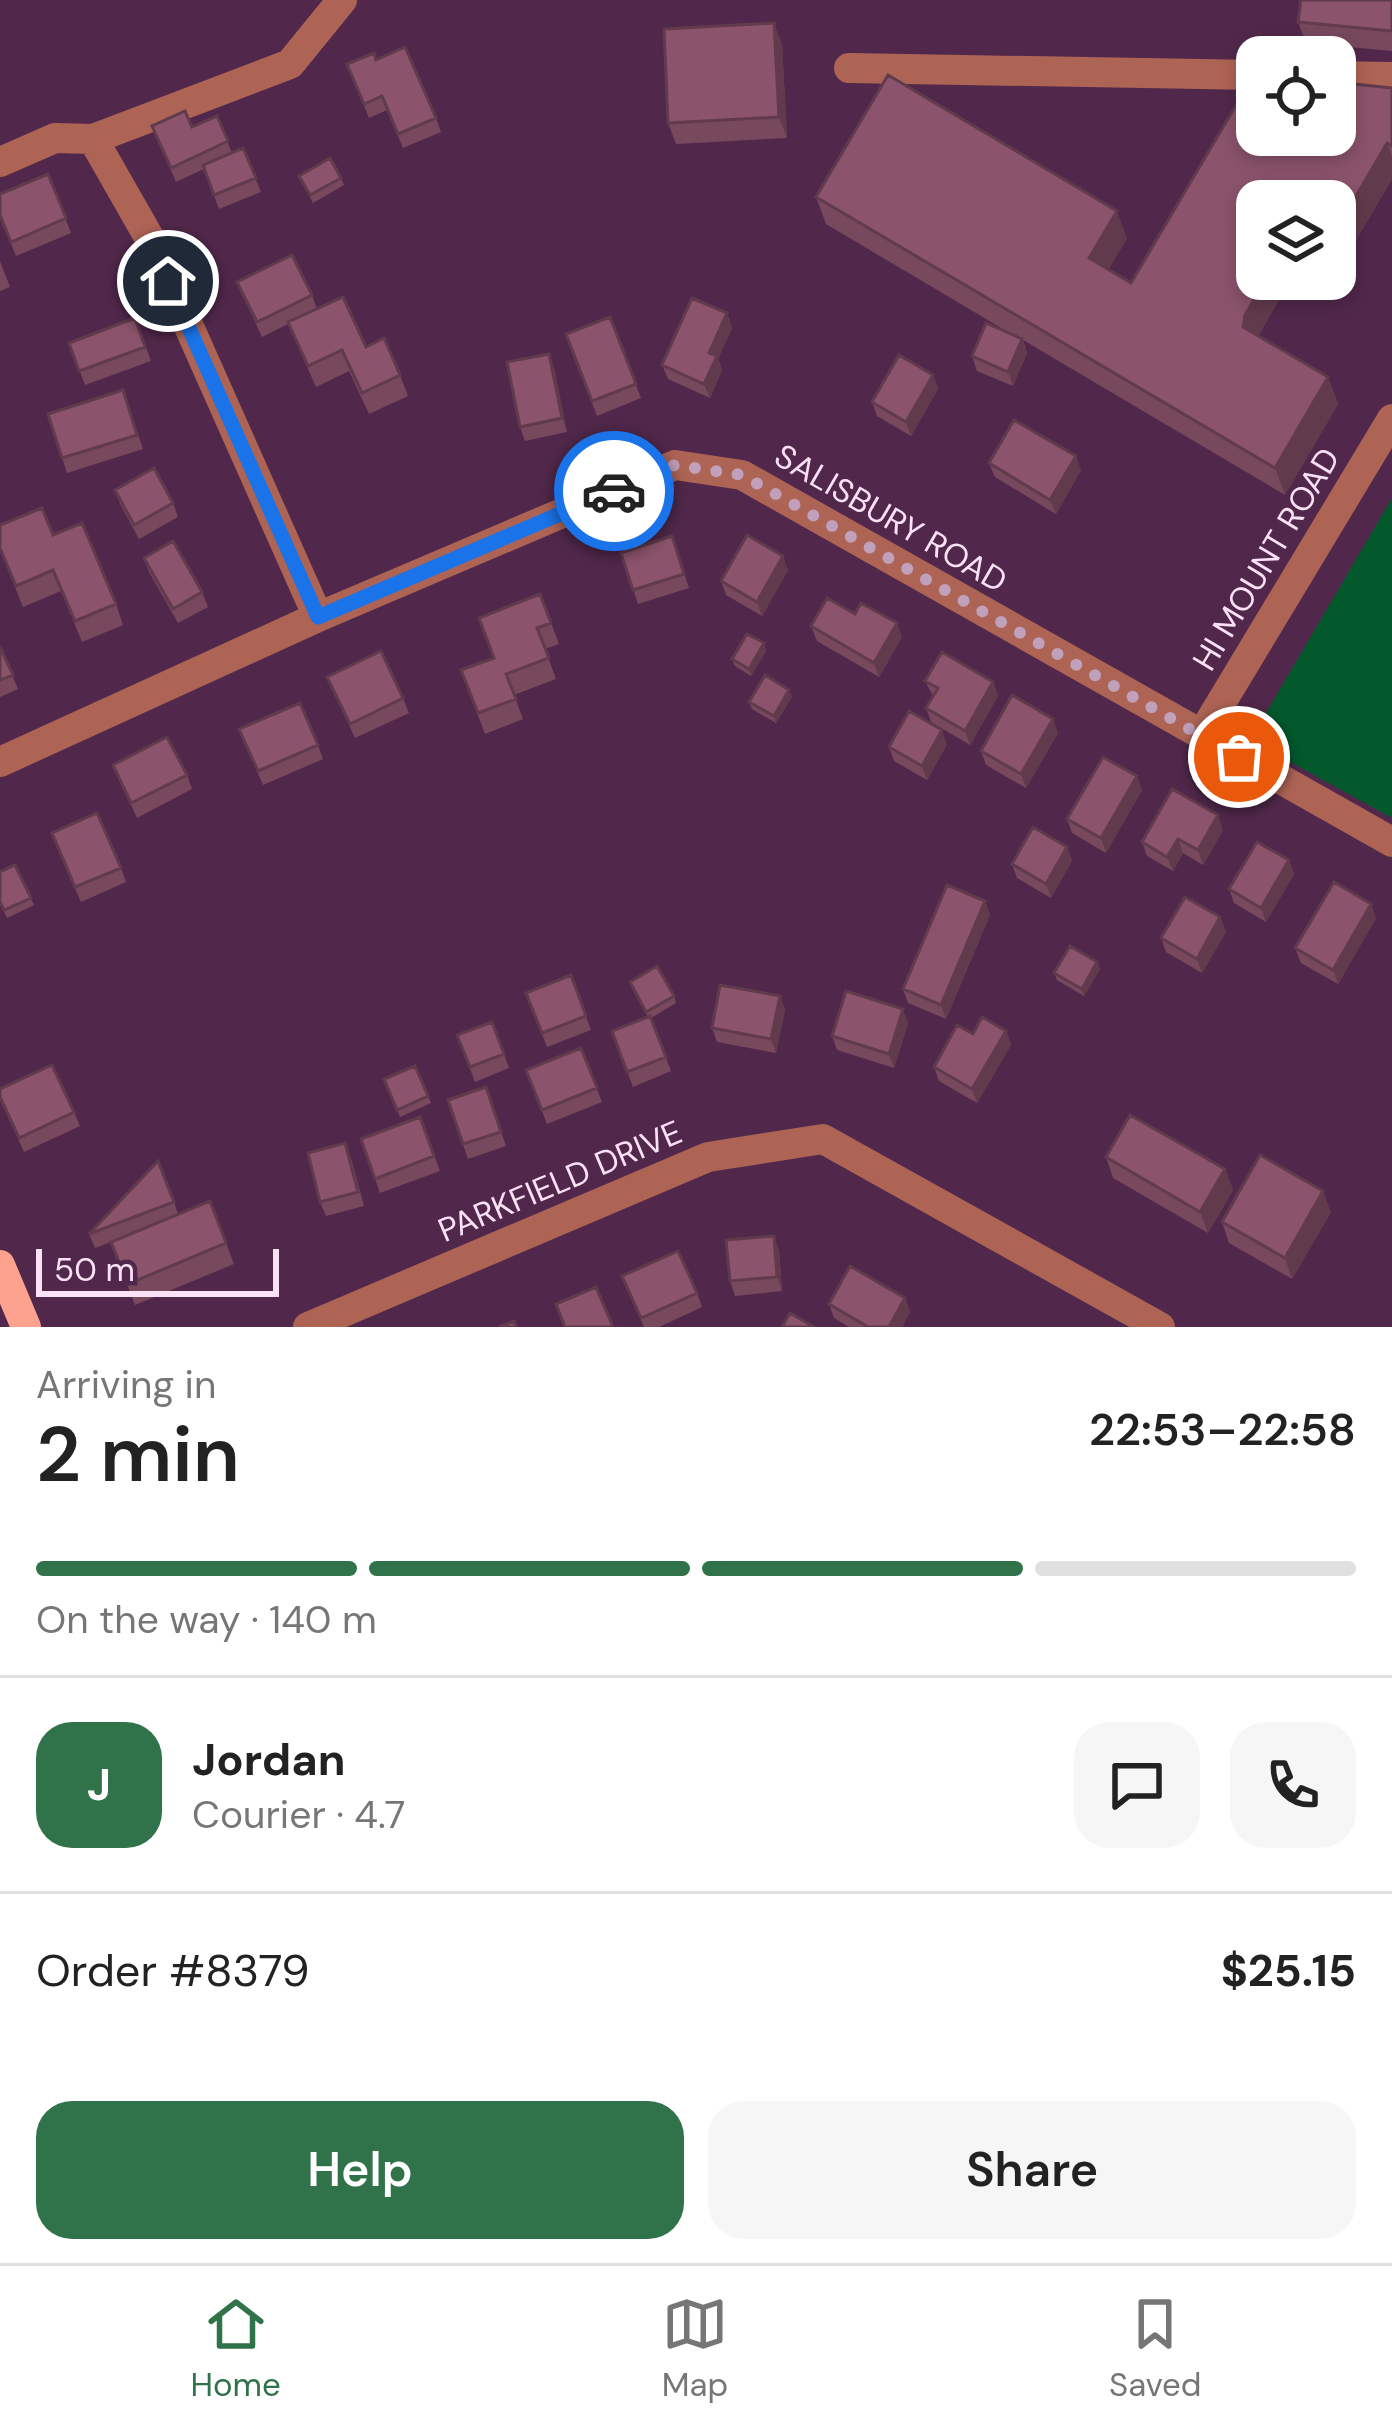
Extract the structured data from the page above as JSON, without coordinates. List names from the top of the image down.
{
  "streets": {
    "street": ["SALISBURY ROAD", "HI MOUNT ROAD", "PARKFIELD DRIVE"]
  },
  "crossings": [
    ["SALISBURY ROAD", "HI MOUNT ROAD"]
  ],
  "scale_bar": "50 m",
  "page": {
    "scale": "50 m",
    "heading": ["2 min", "Arriving in", "22:53–22:58"],
    "panel": [
      "Jordan",
      "Courier · 4.7",
      "Order #8379",
      "$25.15"
    ],
    "bar": "On the way · 140 m",
    "round": "J",
    "buttons": ["Help", "Share"],
    "tabs": ["Home", "Map", "Saved"]
  }
}
